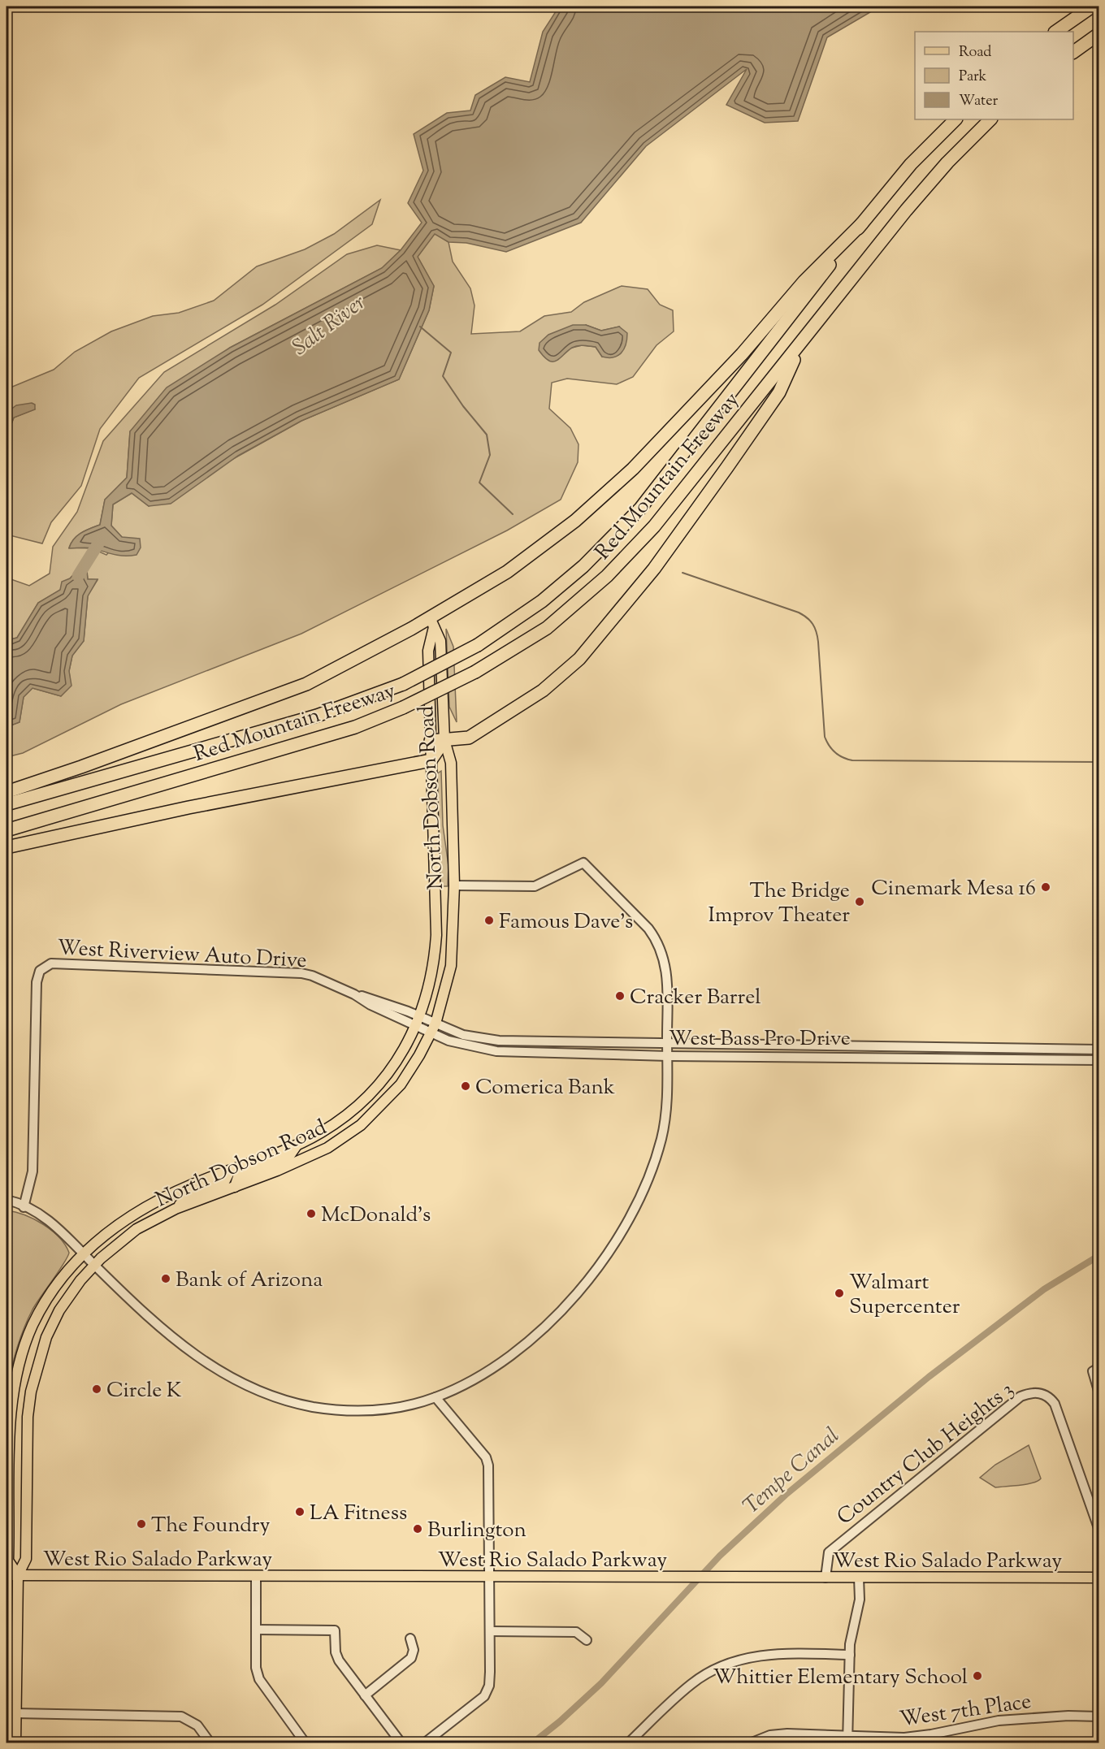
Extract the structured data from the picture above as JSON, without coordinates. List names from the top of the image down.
{
  "streets": {
    "highway": ["Red Mountain Freeway"],
    "main road": ["North Dobson Road", "West Rio Salado Parkway"],
    "street": [
      "West Riverview Auto Drive",
      "West Bass Pro Drive",
      "Country Club Heights 3",
      "West 7th Place"
    ]
  },
  "crossings": [
    ["North Dobson Road", "West Riverview Auto Drive"],
    ["North Dobson Road", "West Bass Pro Drive"],
    ["North Dobson Road", "West Rio Salado Parkway"],
    ["West Riverview Auto Drive", "West Bass Pro Drive"],
    ["Country Club Heights 3", "West Rio Salado Parkway"]
  ],
  "water": ["Salt River", "Tempe Canal"],
  "places": [
    "Cinemark Mesa 16",
    "The Bridge Improv Theater",
    "Famous Dave's",
    "Cracker Barrel",
    "Comerica Bank",
    "McDonald's",
    "Bank of Arizona",
    "Walmart Supercenter",
    "Circle K",
    "LA Fitness",
    "The Foundry",
    "Burlington",
    "Whittier Elementary School"
  ],
  "legend": ["Road", "Park", "Water"]
}
